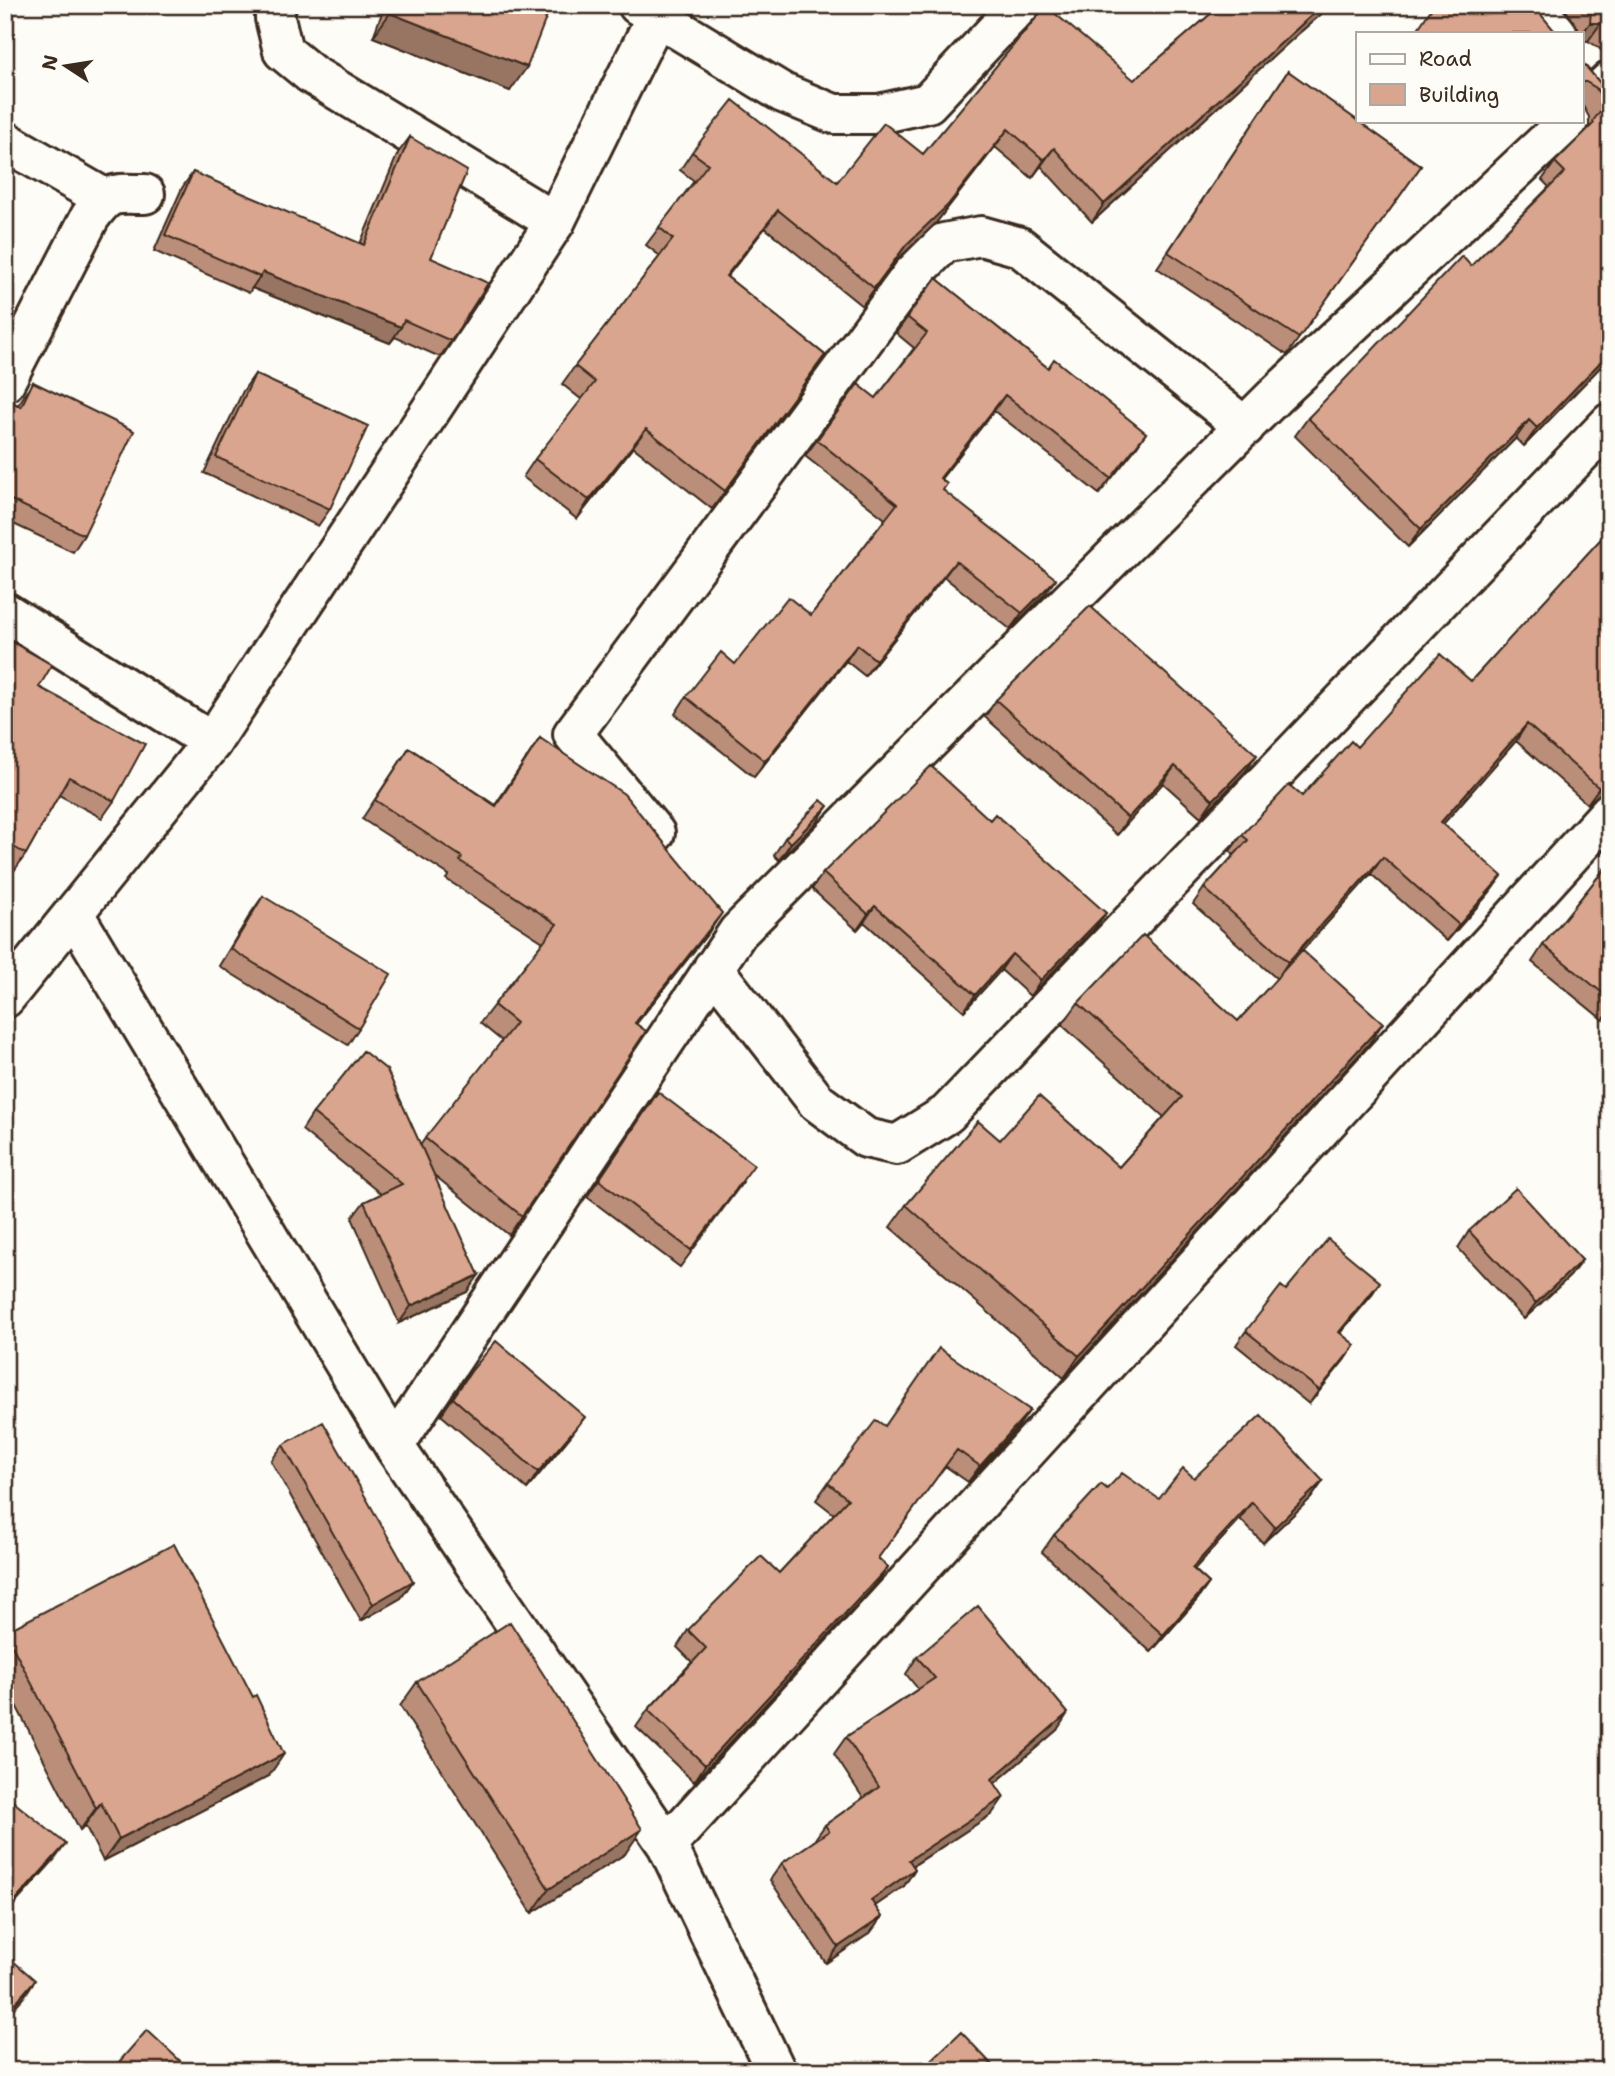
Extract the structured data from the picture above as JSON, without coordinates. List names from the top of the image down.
{
  "legend": ["Road", "Building"],
  "north": "left"
}
